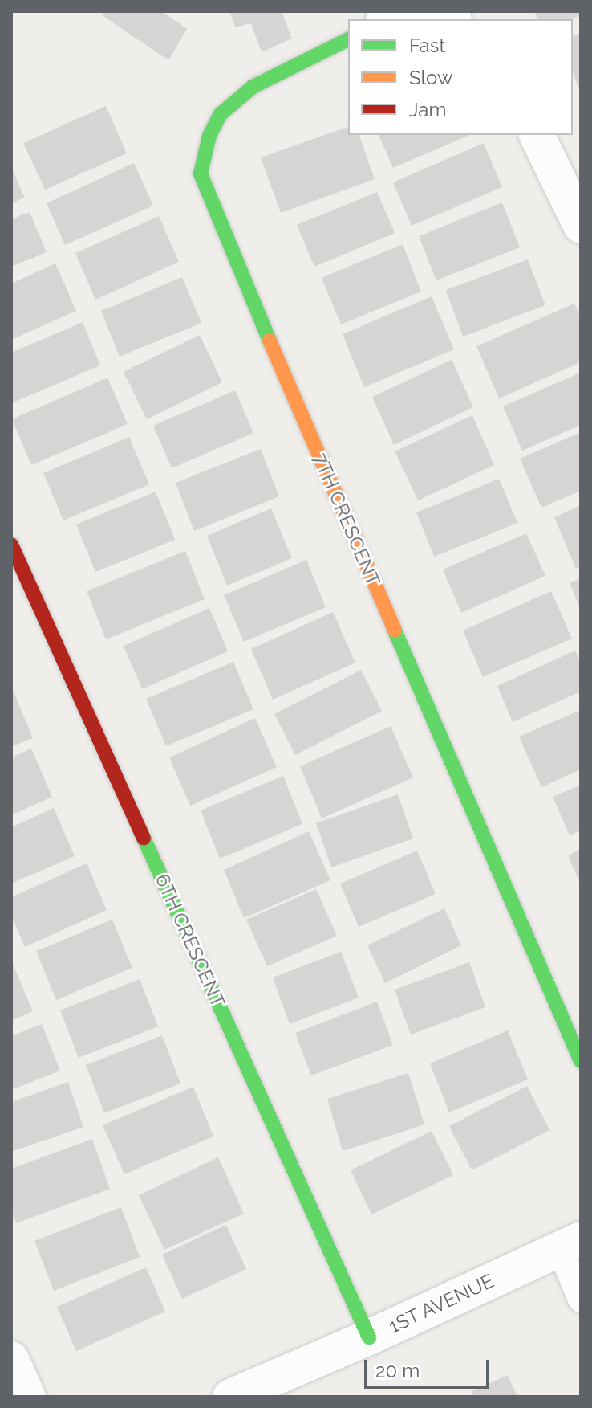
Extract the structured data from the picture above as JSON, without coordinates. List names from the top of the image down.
{
  "streets": {
    "street": ["7TH CRESCENT", "6TH CRESCENT", "1ST AVENUE"]
  },
  "crossings": [
    ["6TH CRESCENT", "1ST AVENUE"]
  ],
  "legend": ["Fast", "Slow", "Jam"],
  "scale_bar": "20 m"
}
